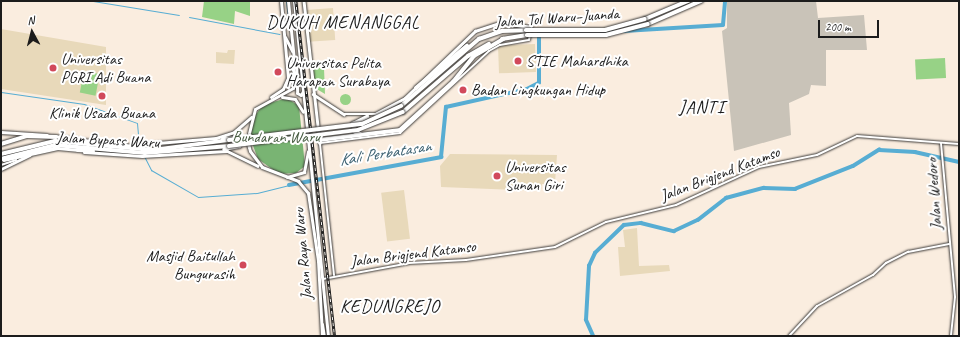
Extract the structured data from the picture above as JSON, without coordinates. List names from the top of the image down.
{
  "streets": {
    "highway": ["Jalan Tol Waru–Juanda", "Jalan Bypass Waru", "Jalan Raya Waru"],
    "street": ["Jalan Brigjend Katamso", "Jalan Wedoro"]
  },
  "crossings": [
    ["Jalan Tol Waru–Juanda", "Jalan Bypass Waru"],
    ["Jalan Bypass Waru", "Jalan Raya Waru"],
    ["Jalan Brigjend Katamso", "Jalan Wedoro"]
  ],
  "districts": ["DUKUH MENANGGAL", "JANTI", "KEDUNGREJO"],
  "water": ["Kali Perbatasan"],
  "parks": ["Bundaran Waru"],
  "places": [
    "STIE Mahardhika",
    "Universitas PGRI Adi Buana",
    "Universitas Pelita Harapan Surabaya",
    "Badan Lingkungan Hidup",
    "Klinik Usada Buana",
    "Universitas Sunan Giri",
    "Masjid Baitullah Bungurasih"
  ],
  "scale_bar": "200 m",
  "north": "top"
}
